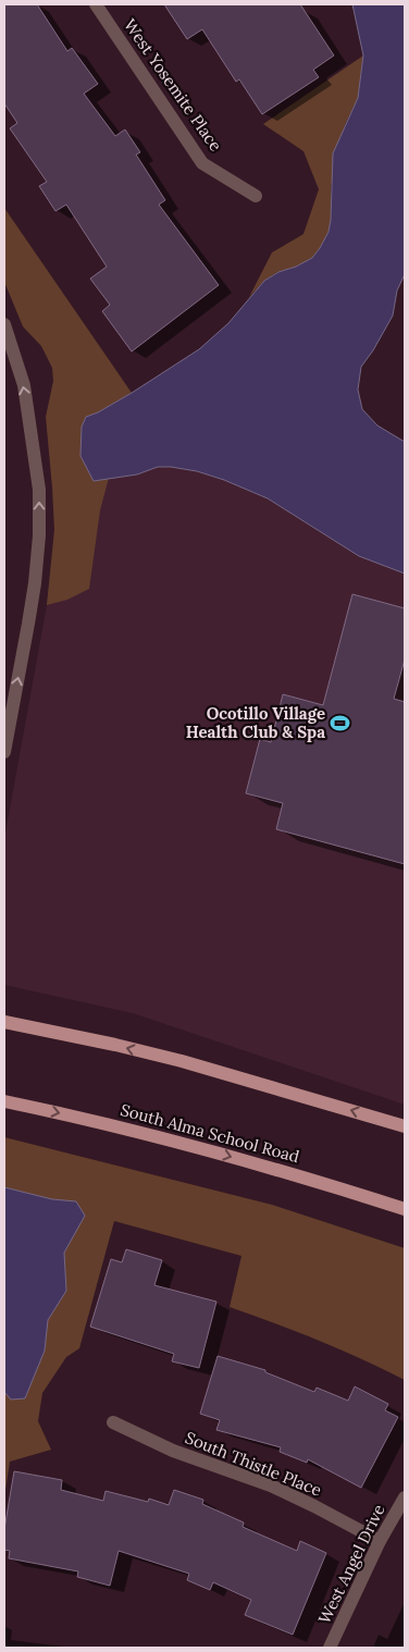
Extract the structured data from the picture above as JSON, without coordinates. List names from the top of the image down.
{
  "streets": {
    "main road": ["South Alma School Road"],
    "street": ["West Yosemite Place", "South Thistle Place", "West Angel Drive"]
  },
  "crossings": [
    ["South Thistle Place", "West Angel Drive"]
  ],
  "places": {
    "sports": ["Ocotillo Village Health Club & Spa"]
  }
}
